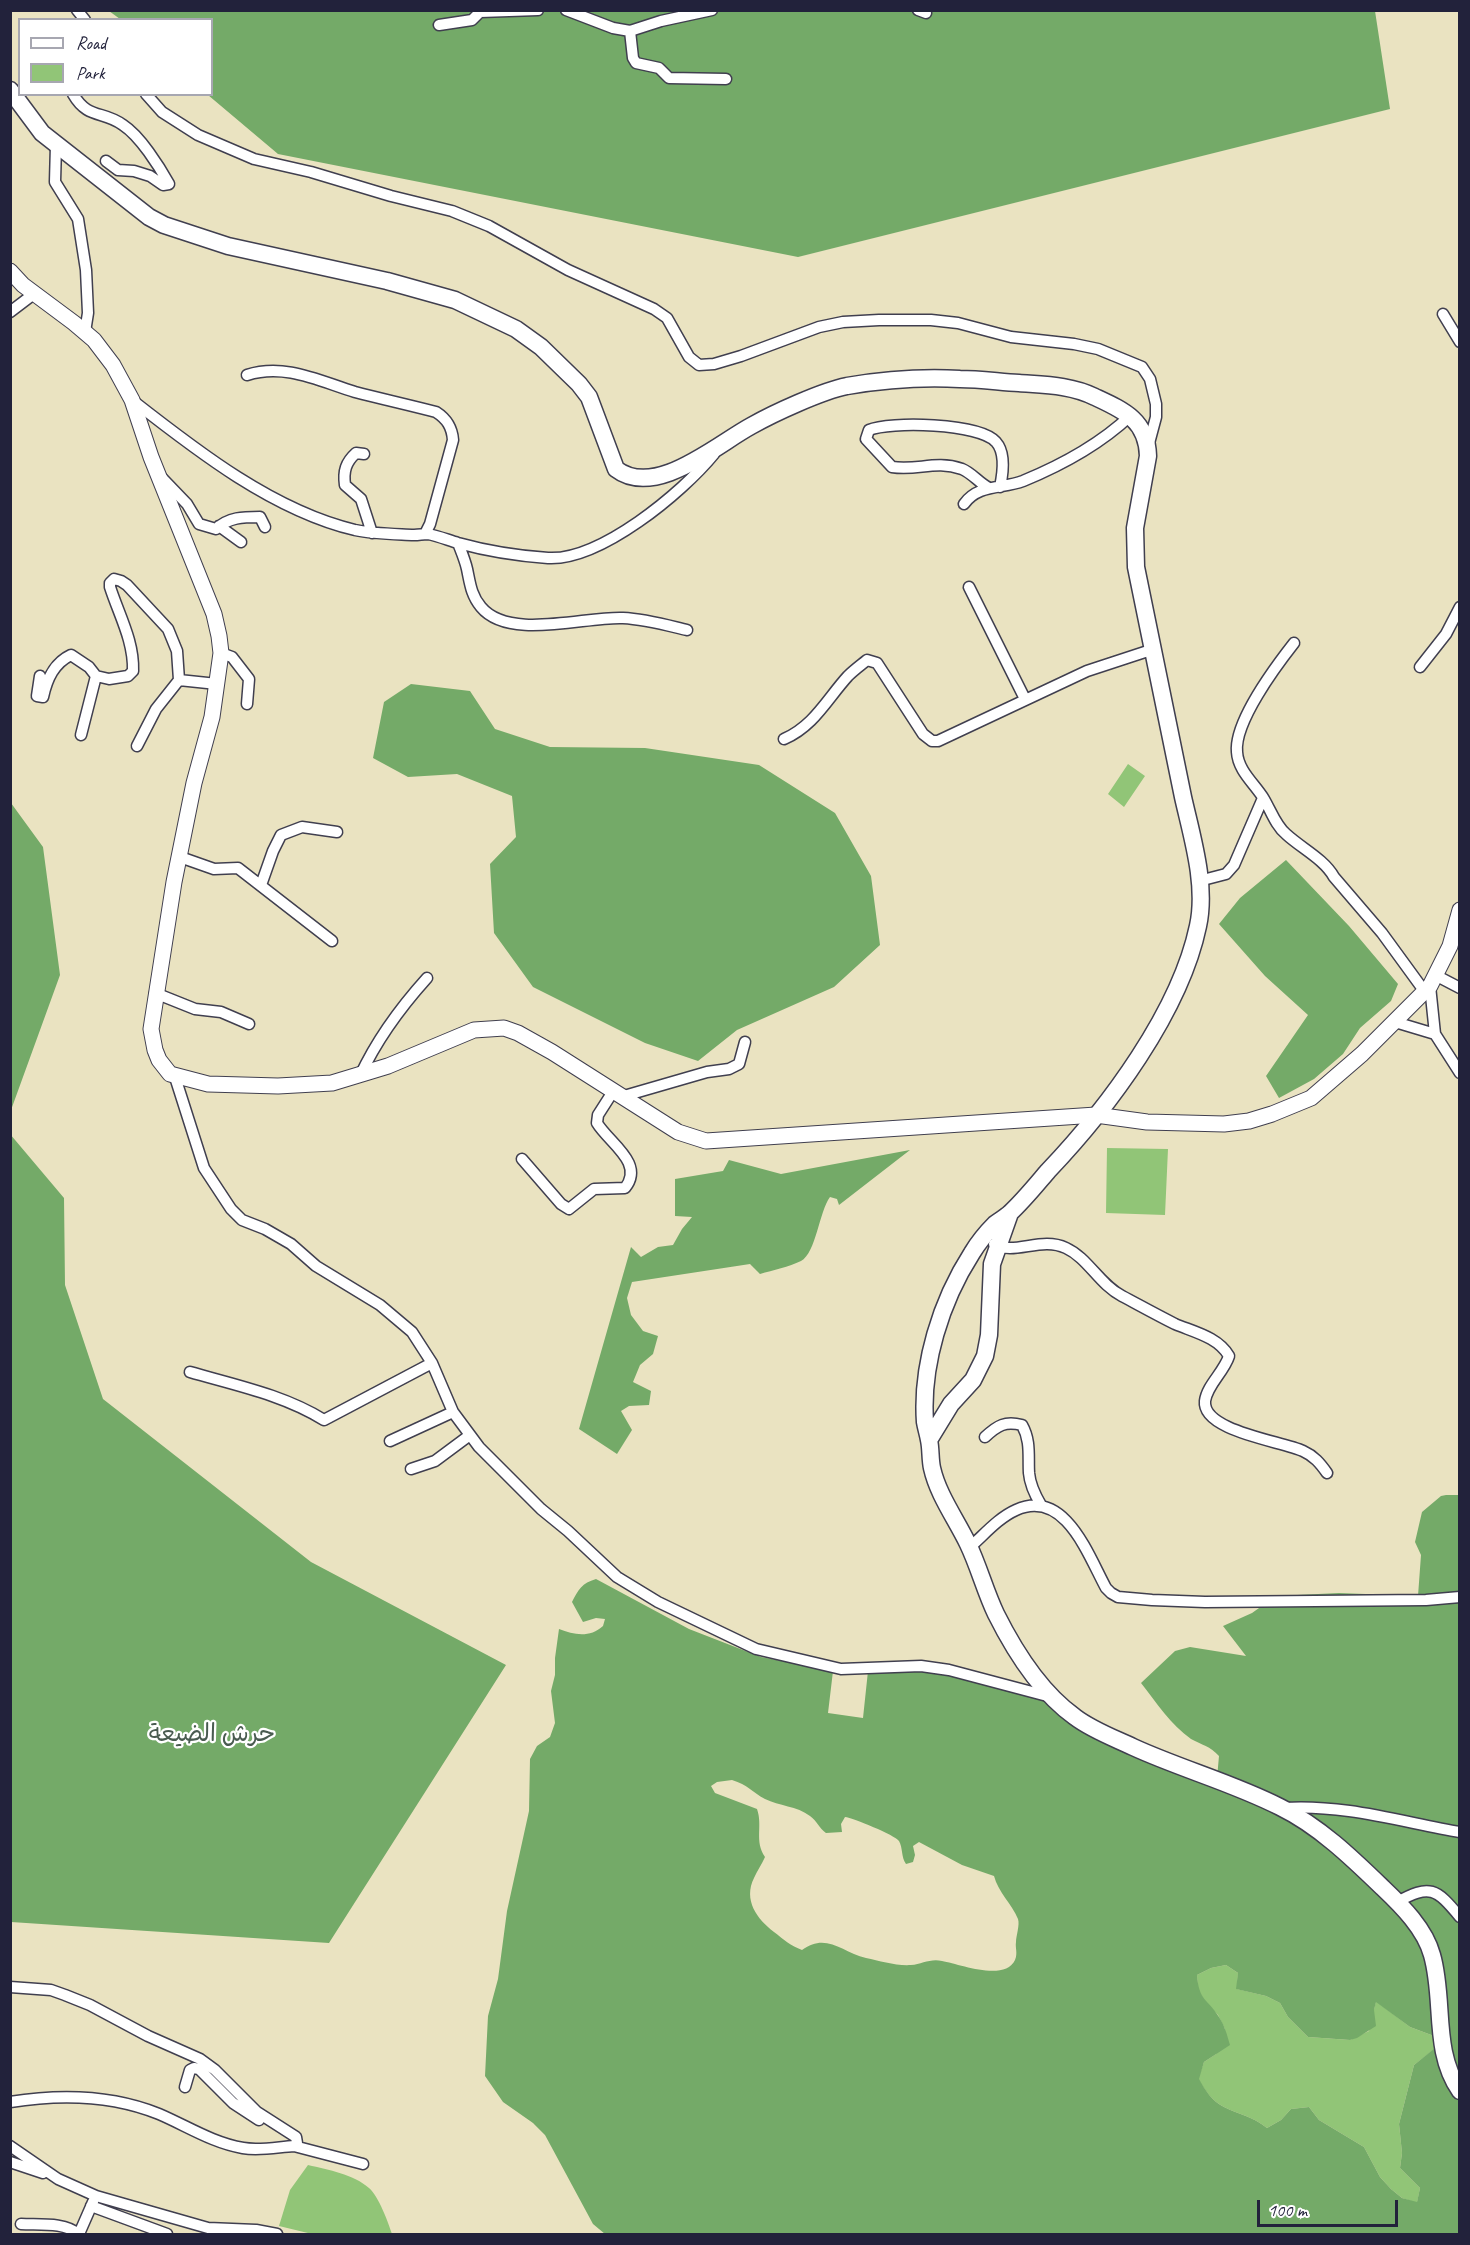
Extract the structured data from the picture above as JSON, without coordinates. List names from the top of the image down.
{
  "parks": ["حرش الضيعة"],
  "legend": ["Road", "Park"],
  "scale_bar": "100 m"
}
